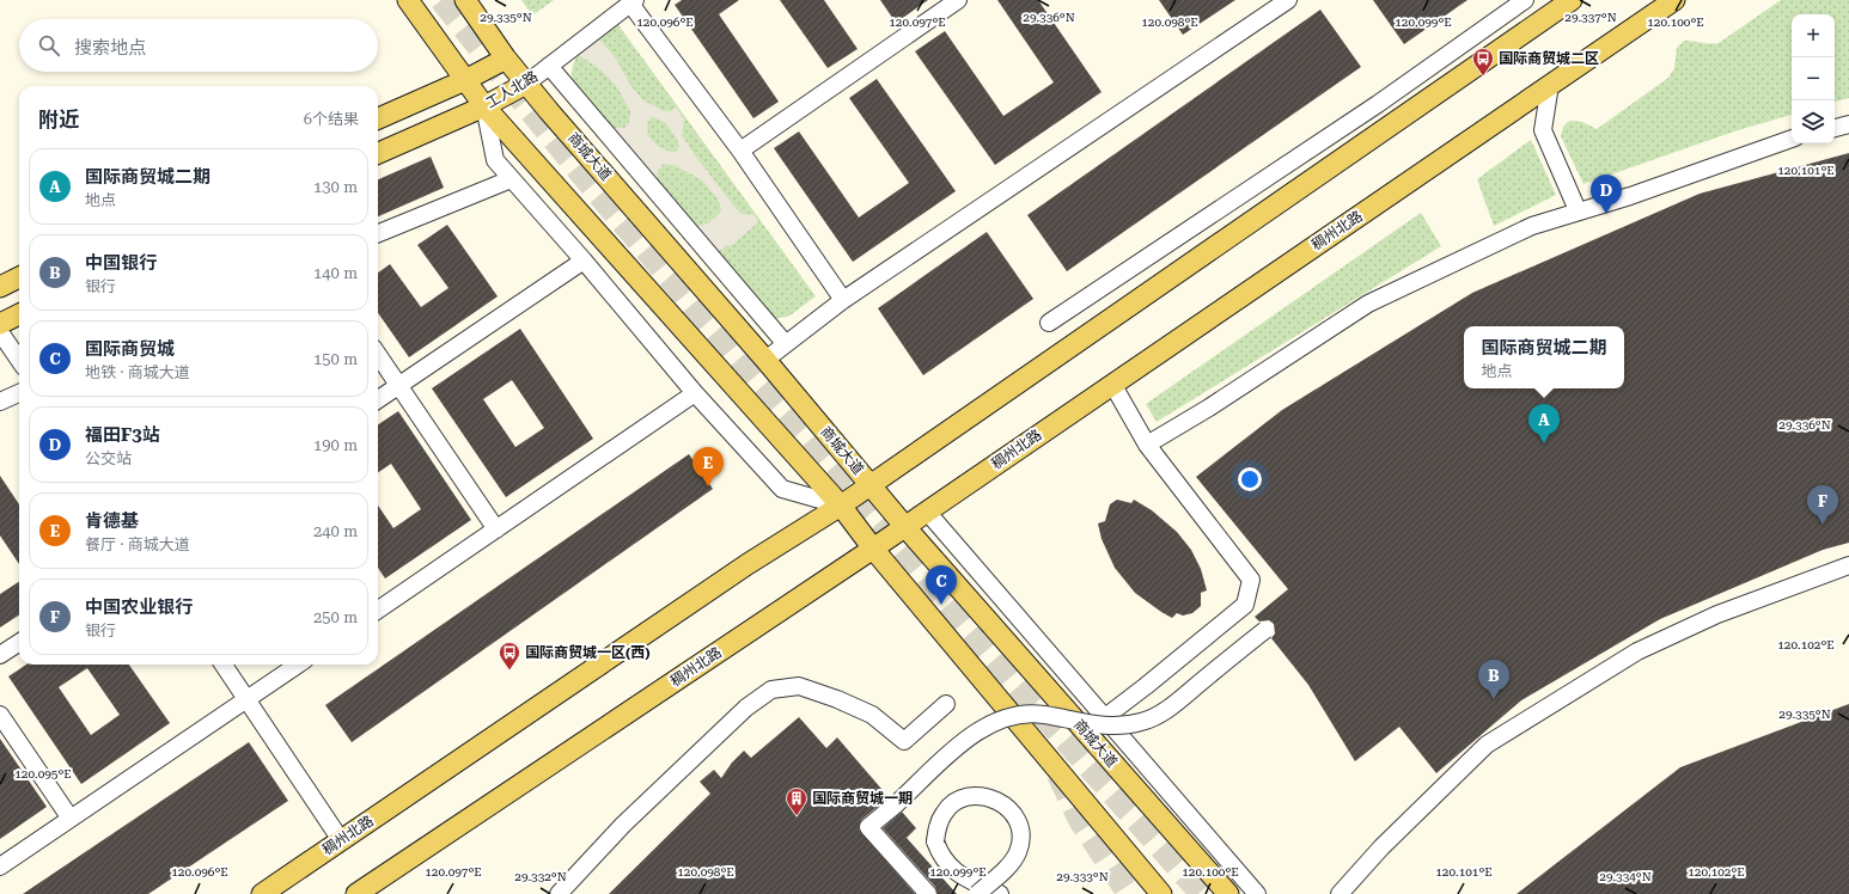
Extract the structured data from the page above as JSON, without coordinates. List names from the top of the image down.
{
  "streets": {
    "main road": ["工人北路", "商城大道", "稠州北路"]
  },
  "crossings": [
    ["工人北路", "商城大道"],
    ["商城大道", "稠州北路"]
  ],
  "places": {
    "bus stop": ["国际商贸城二区", "国际商贸城一区(西)"],
    "building": ["国际商贸城一期"]
  },
  "page": {
    "map_buttons": ["+", "−"],
    "search": "搜索地点",
    "heading": ["附近", "6个结果"],
    "list": [
      {
        "mark": "A",
        "name": "国际商贸城二期",
        "note": "地点",
        "value": "130 m"
      },
      {
        "mark": "B",
        "name": "中国银行",
        "note": "银行",
        "value": "140 m"
      },
      {
        "mark": "C",
        "name": "国际商贸城",
        "note": "地铁 · 商城大道",
        "value": "150 m"
      },
      {
        "mark": "D",
        "name": "福田F3站",
        "note": "公交站",
        "value": "190 m"
      },
      {
        "mark": "E",
        "name": "肯德基",
        "note": "餐厅 · 商城大道",
        "value": "240 m"
      },
      {
        "mark": "F",
        "name": "中国农业银行",
        "note": "银行",
        "value": "250 m"
      }
    ],
    "pins": [
      "D",
      "A",
      "E",
      "F",
      "C",
      "B"
    ],
    "popup": ["国际商贸城二期", "地点"]
  },
  "coordinates": [
    "29.336°N",
    "29.335°N",
    "29.337°N",
    "120.096°E",
    "120.097°E",
    "120.098°E",
    "120.099°E",
    "120.100°E",
    "120.101°E",
    "120.102°E",
    "120.095°E",
    "29.332°N",
    "29.333°N",
    "29.334°N"
  ]
}
